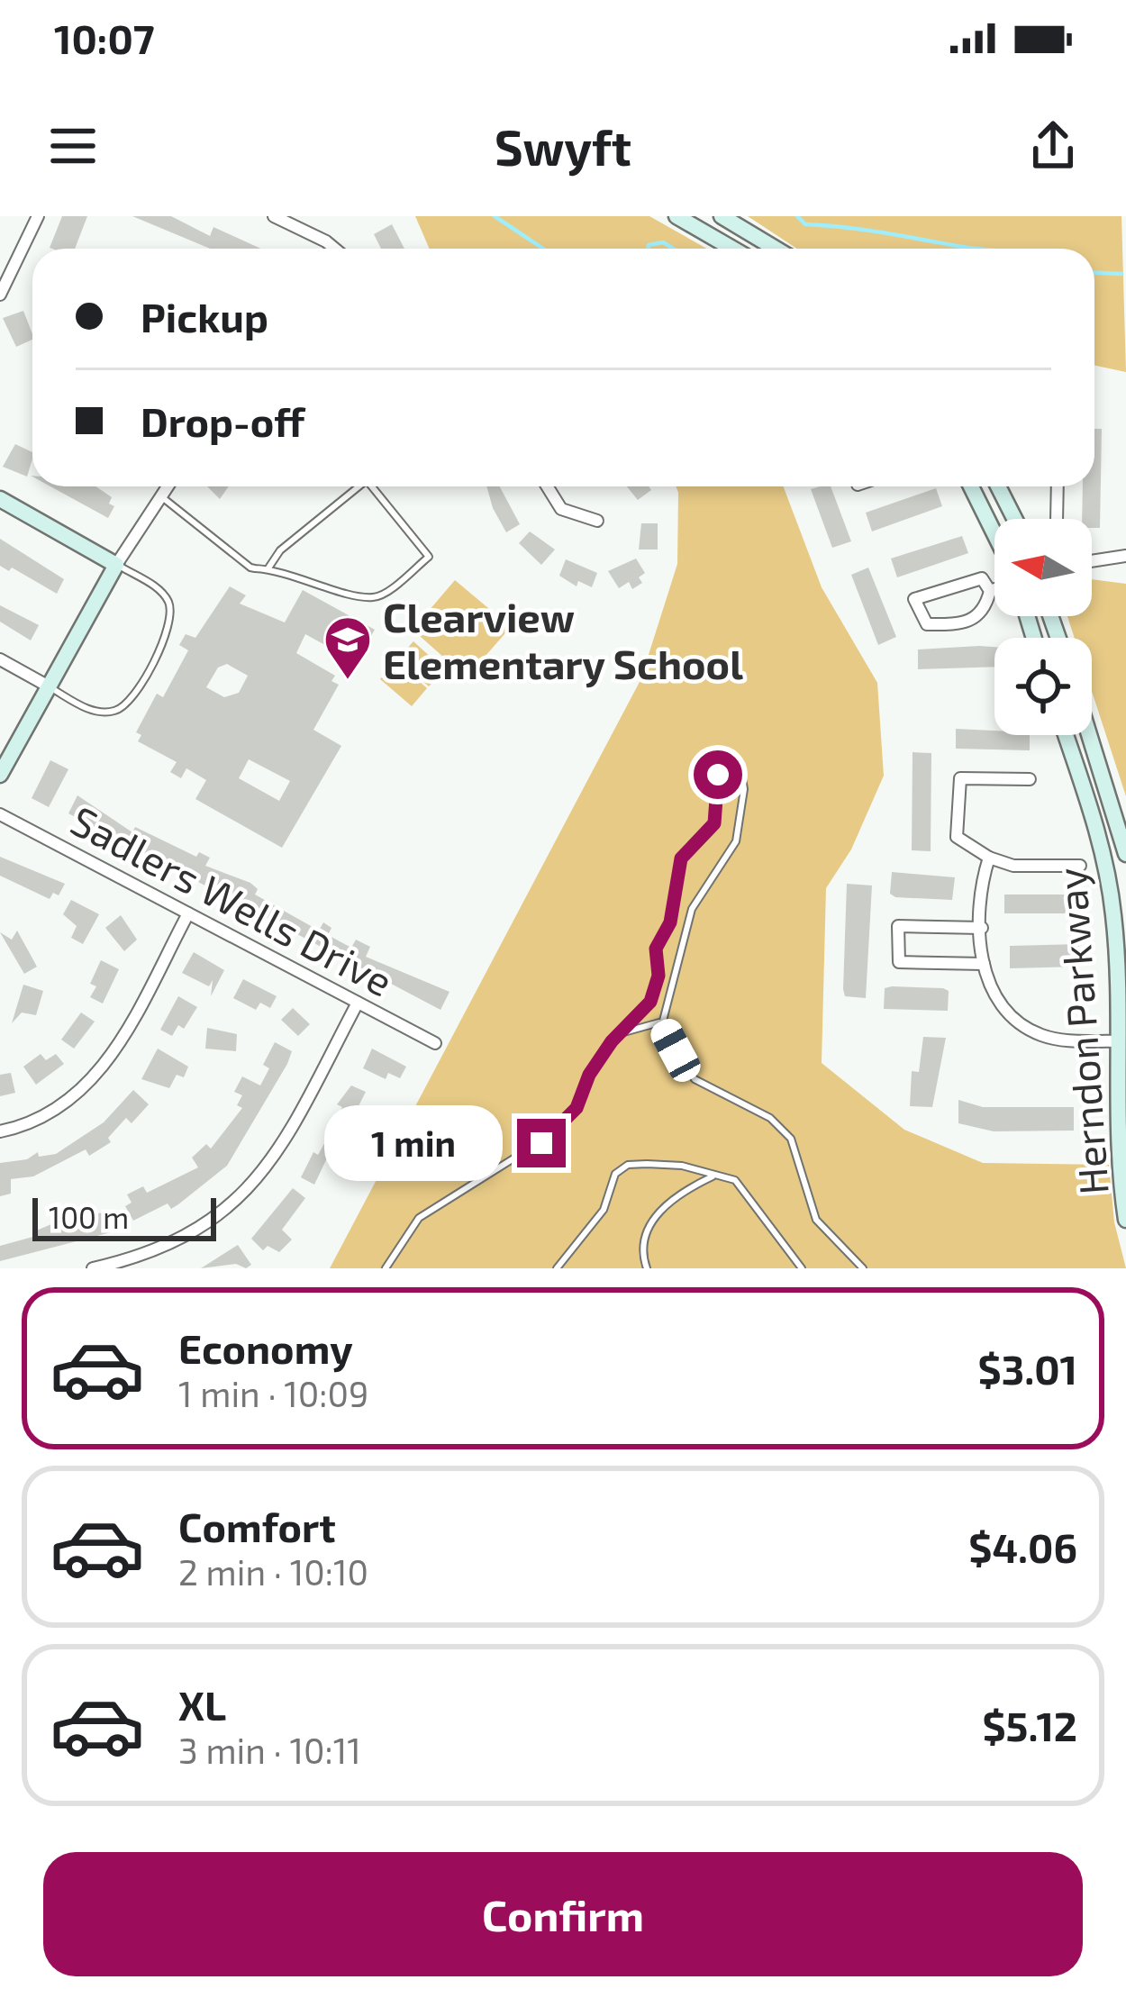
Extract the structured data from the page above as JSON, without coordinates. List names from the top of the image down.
{
  "streets": {
    "main road": ["Herndon Parkway"],
    "street": ["Sadlers Wells Drive"]
  },
  "places": {
    "school or university": ["Clearview Elementary School"]
  },
  "scale_bar": "100 m",
  "north": "left",
  "page": {
    "status": "10:07",
    "header": "Swyft",
    "banner": ["Pickup", "Drop-off"],
    "bubble": "1 min",
    "scale": "100 m",
    "list": [
      {
        "name": "Economy",
        "note": "1 min · 10:09",
        "value": "$3.01"
      },
      {
        "name": "Comfort",
        "note": "2 min · 10:10",
        "value": "$4.06"
      },
      {
        "name": "XL",
        "note": "3 min · 10:11",
        "value": "$5.12"
      }
    ],
    "buttons": "Confirm"
  }
}
